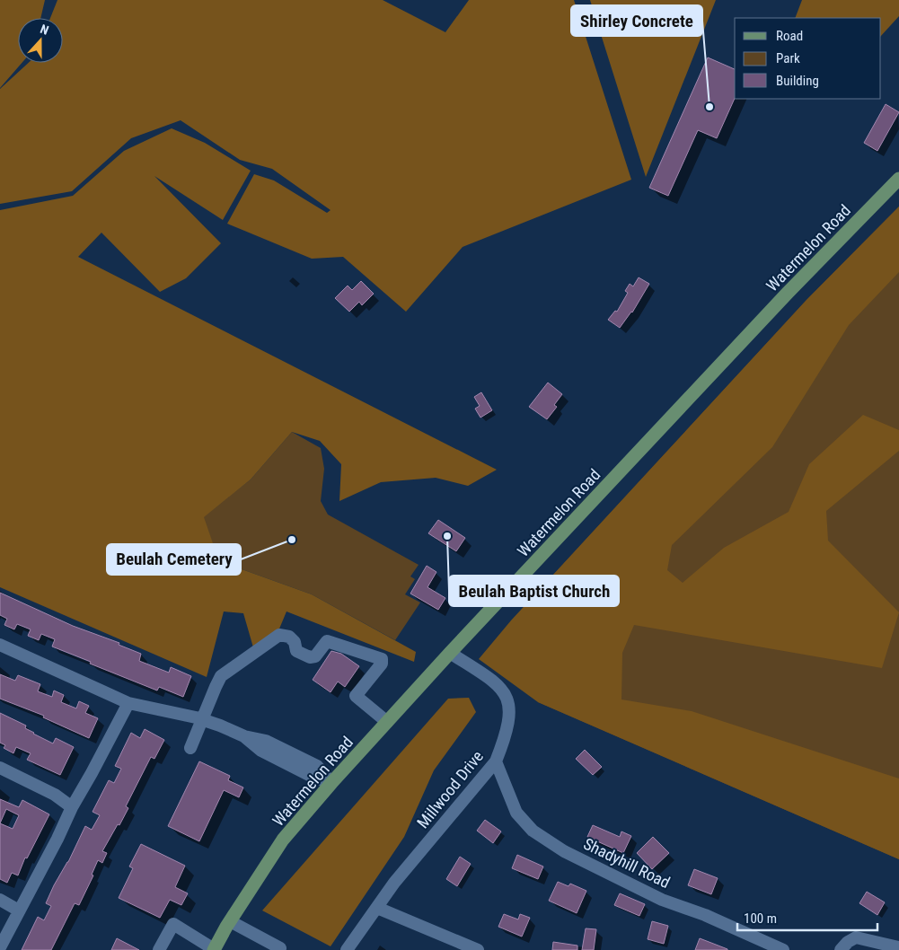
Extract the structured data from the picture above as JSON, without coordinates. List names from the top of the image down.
{
  "streets": {
    "main road": ["Watermelon Road"],
    "street": ["Millwood Drive", "Shadyhill Road"]
  },
  "crossings": [
    ["Watermelon Road", "Millwood Drive"],
    ["Millwood Drive", "Shadyhill Road"]
  ],
  "places": ["Shirley Concrete", "Beulah Baptist Church", "Beulah Cemetery"],
  "legend": ["Road", "Park", "Building"],
  "scale_bar": "100 m",
  "north": "top"
}
